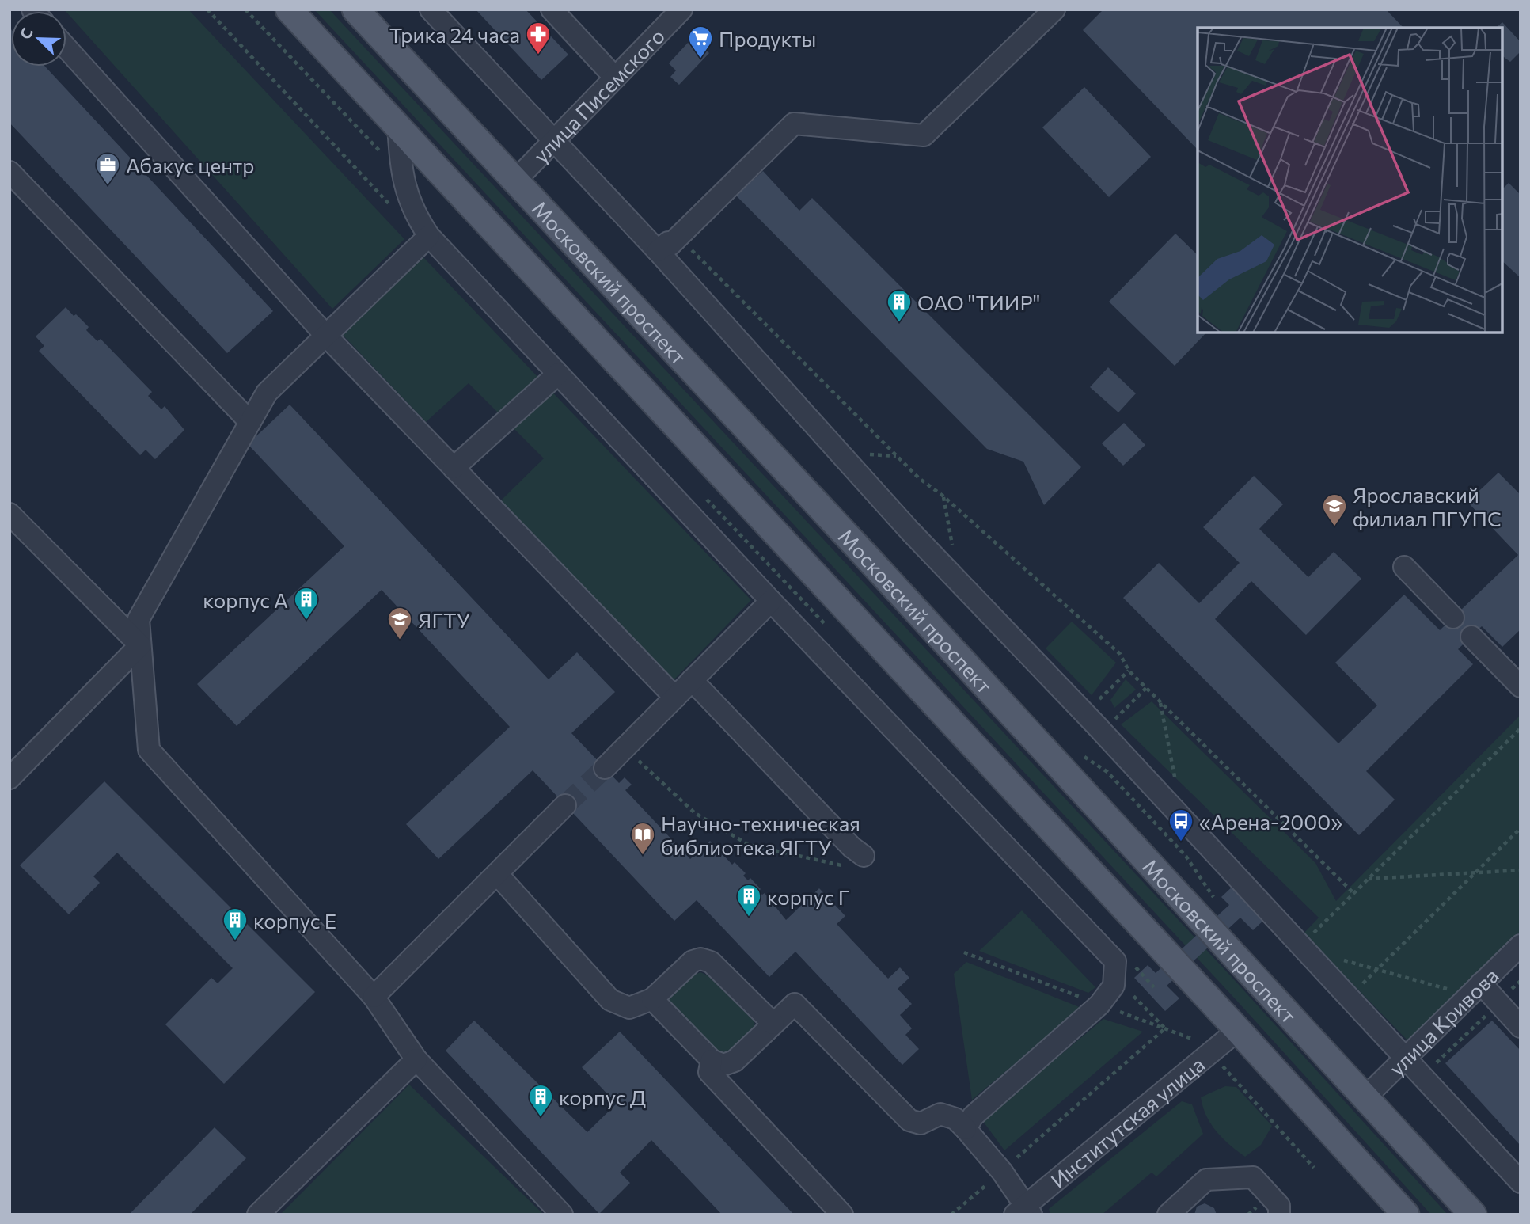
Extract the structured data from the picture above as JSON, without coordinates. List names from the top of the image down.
{
  "streets": {
    "main road": ["Московский проспект"],
    "street": ["улица Писемского", "улица Кривова", "Институтская улица"]
  },
  "crossings": [
    ["улица Писемского", "Московский проспект"],
    ["Московский проспект", "улица Кривова"]
  ],
  "places": {
    "pharmacy": ["Трика 24 часа"],
    "supermarket": ["Продукты"],
    "office": ["Абакус центр"],
    "building": [
      "ОАО \"ТИИР\"",
      "корпус А",
      "корпус Г",
      "корпус Е",
      "корпус Д"
    ],
    "school or university": ["Ярославский филиал ПГУПС", "ЯГТУ"],
    "bus stop": ["«Арена-2000»"],
    "library": ["Научно-техническая библиотека ЯГТУ"]
  },
  "north": "top left"
}
